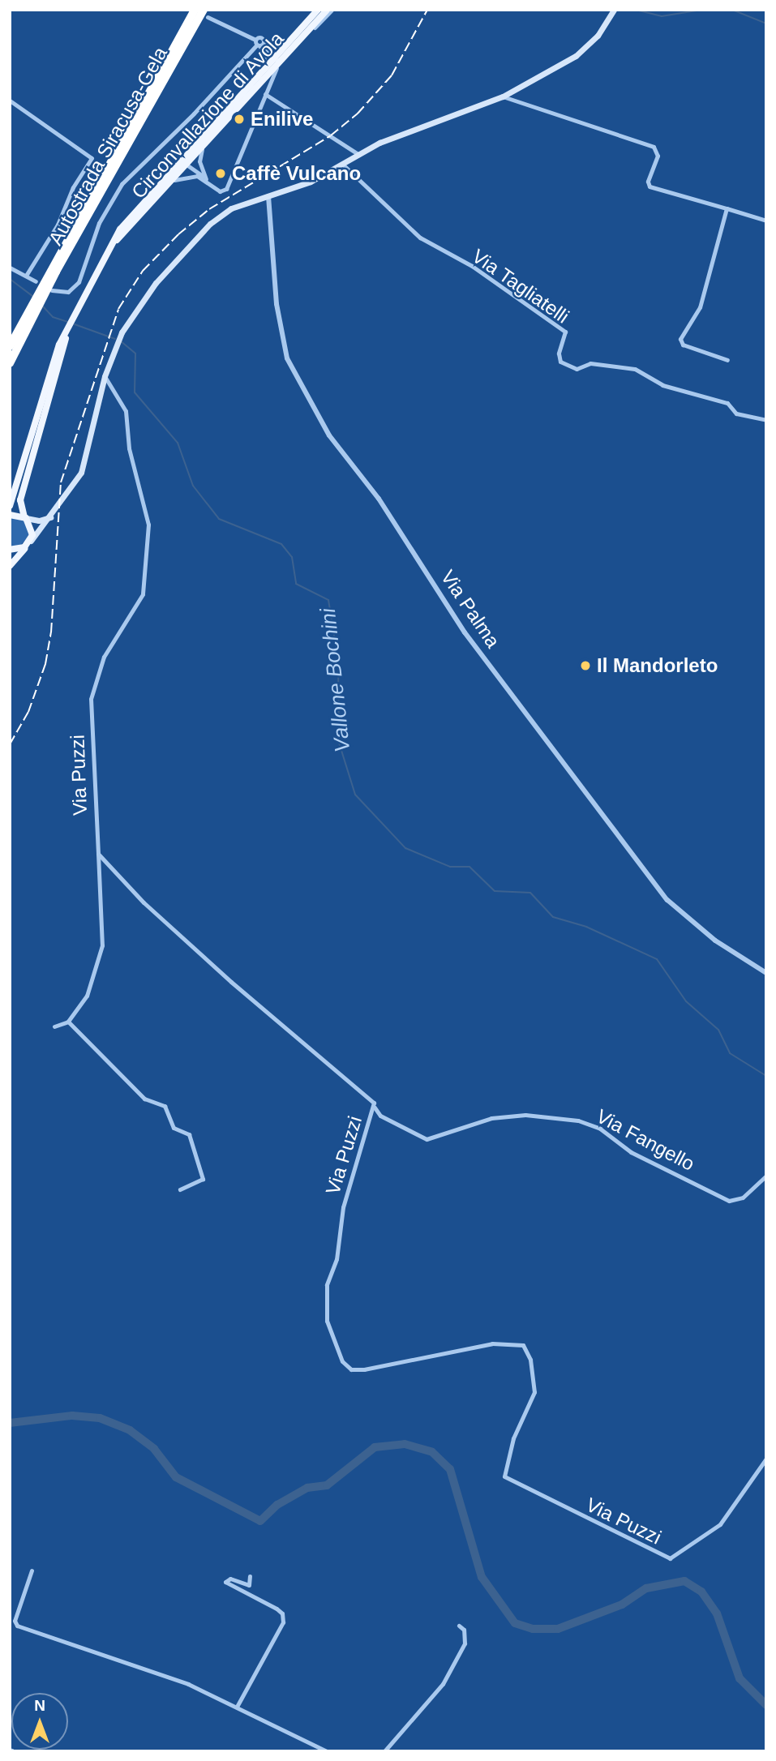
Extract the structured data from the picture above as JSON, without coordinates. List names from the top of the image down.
{
  "streets": {
    "highway": ["Autostrada Siracusa-Gela"],
    "main road": ["Circonvallazione di Avola"],
    "street": [
      "Via Tagliatelli",
      "Via Palma",
      "Via Puzzi",
      "Via Fangello"
    ]
  },
  "crossings": [
    ["Via Puzzi", "Via Fangello"]
  ],
  "water": ["Vallone Bochini"],
  "places": ["Enilive", "Caffè Vulcano", "Il Mandorleto"],
  "north": "top"
}
